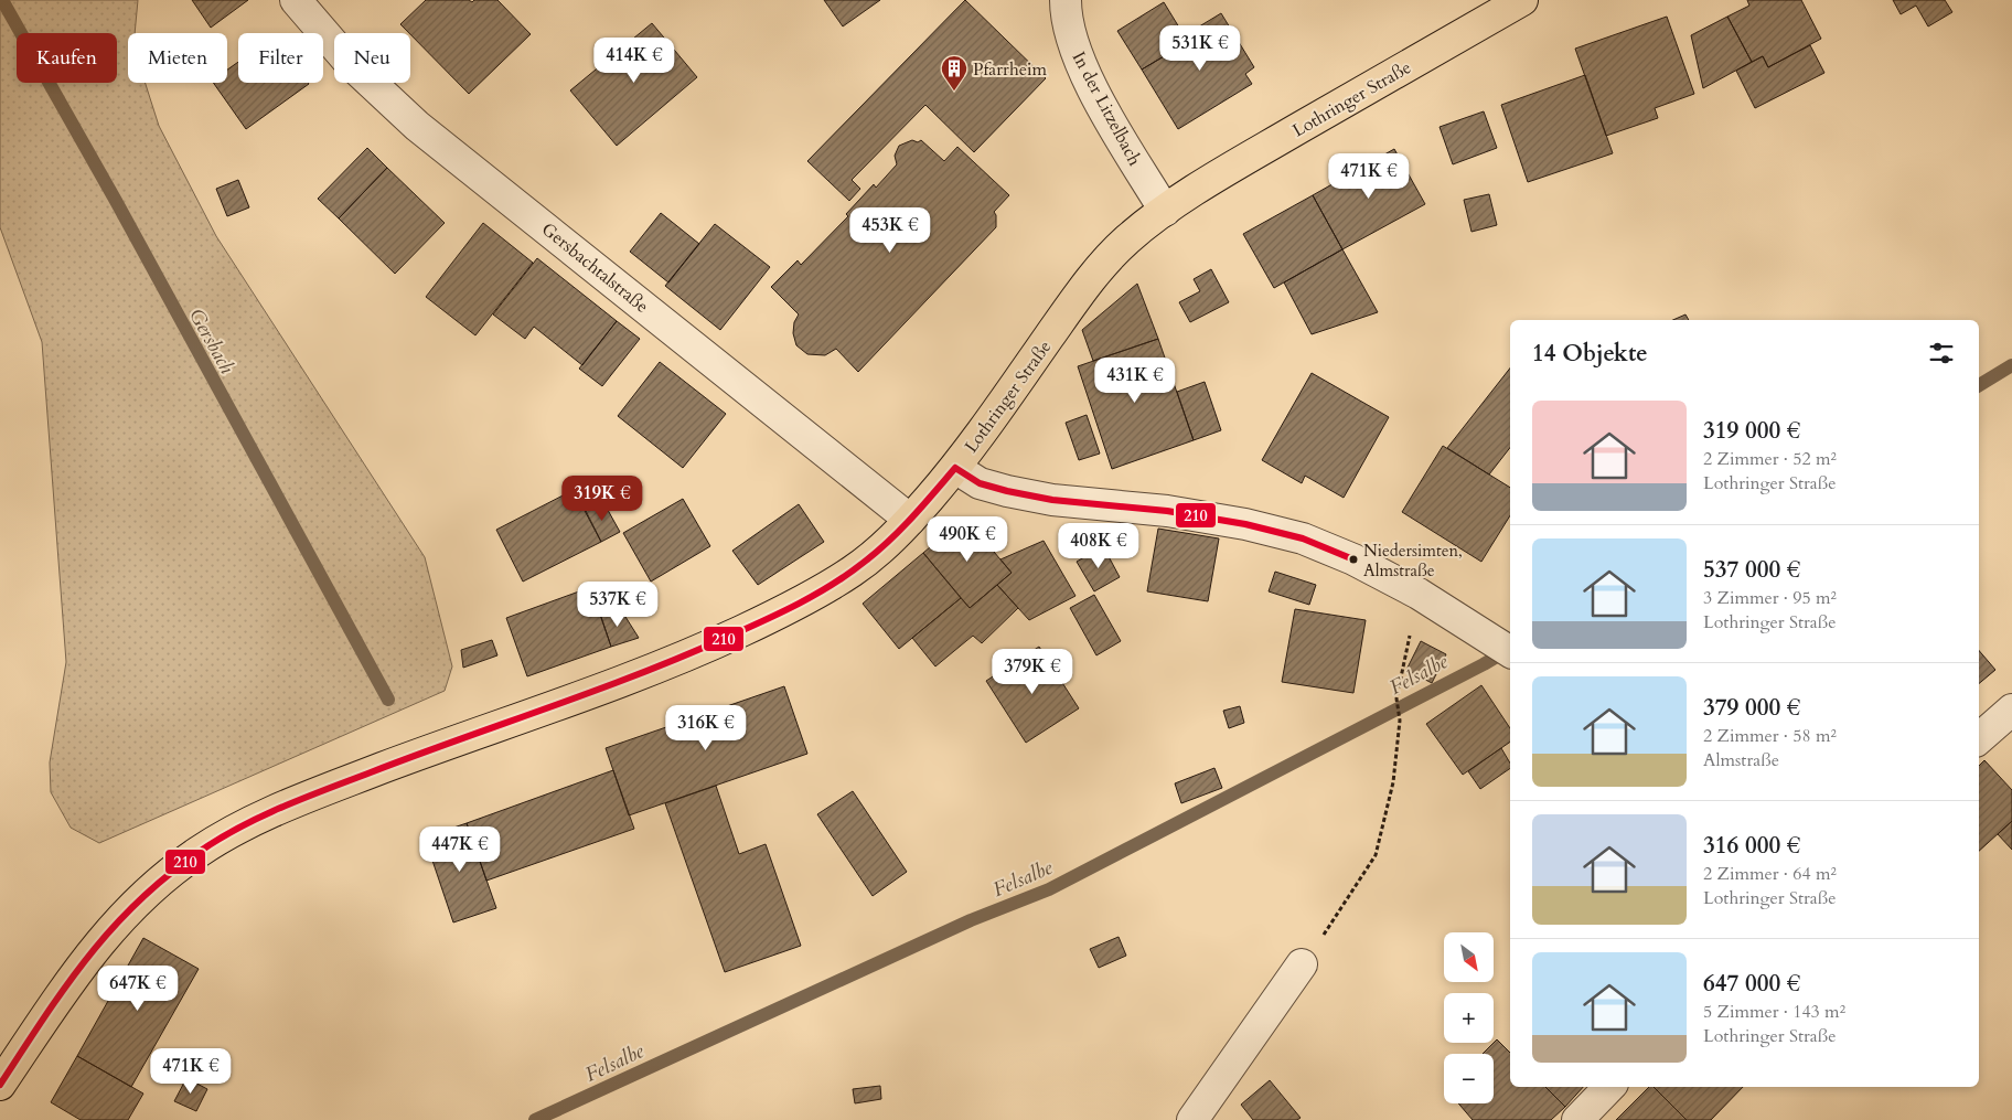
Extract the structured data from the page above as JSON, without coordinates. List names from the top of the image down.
{
  "streets": {
    "main road": ["Lothringer Straße"],
    "street": ["In der Litzelbach", "Gersbachtalstraße"]
  },
  "crossings": [
    ["Lothringer Straße", "In der Litzelbach"],
    ["Lothringer Straße", "Gersbachtalstraße"]
  ],
  "water": ["Gersbach", "Felsalbe"],
  "places": {
    "building": ["Pfarrheim"],
    "other": ["Niedersimten, Almstraße"]
  },
  "lines": ["transit line 210"],
  "north": "bottom right",
  "page": {
    "price": [
      "531K €",
      "414K €",
      "471K €",
      "453K €",
      "431K €",
      "319K €",
      "490K €",
      "408K €",
      "537K €",
      "379K €",
      "316K €",
      "447K €",
      "647K €",
      "471K €"
    ],
    "chip": [
      "Kaufen",
      "Mieten",
      "Filter",
      "Neu"
    ],
    "heading": "14 Objekte",
    "list": [
      {
        "name": "319 000 €",
        "note": "2 Zimmer · 52 m² · Lothringer Straße"
      },
      {
        "name": "537 000 €",
        "note": "3 Zimmer · 95 m² · Lothringer Straße"
      },
      {
        "name": "379 000 €",
        "note": "2 Zimmer · 58 m² · Almstraße"
      },
      {
        "name": "316 000 €",
        "note": "2 Zimmer · 64 m² · Lothringer Straße"
      },
      {
        "name": "647 000 €",
        "note": "5 Zimmer · 143 m² · Lothringer Straße"
      }
    ],
    "map_buttons": ["+", "−"]
  }
}
